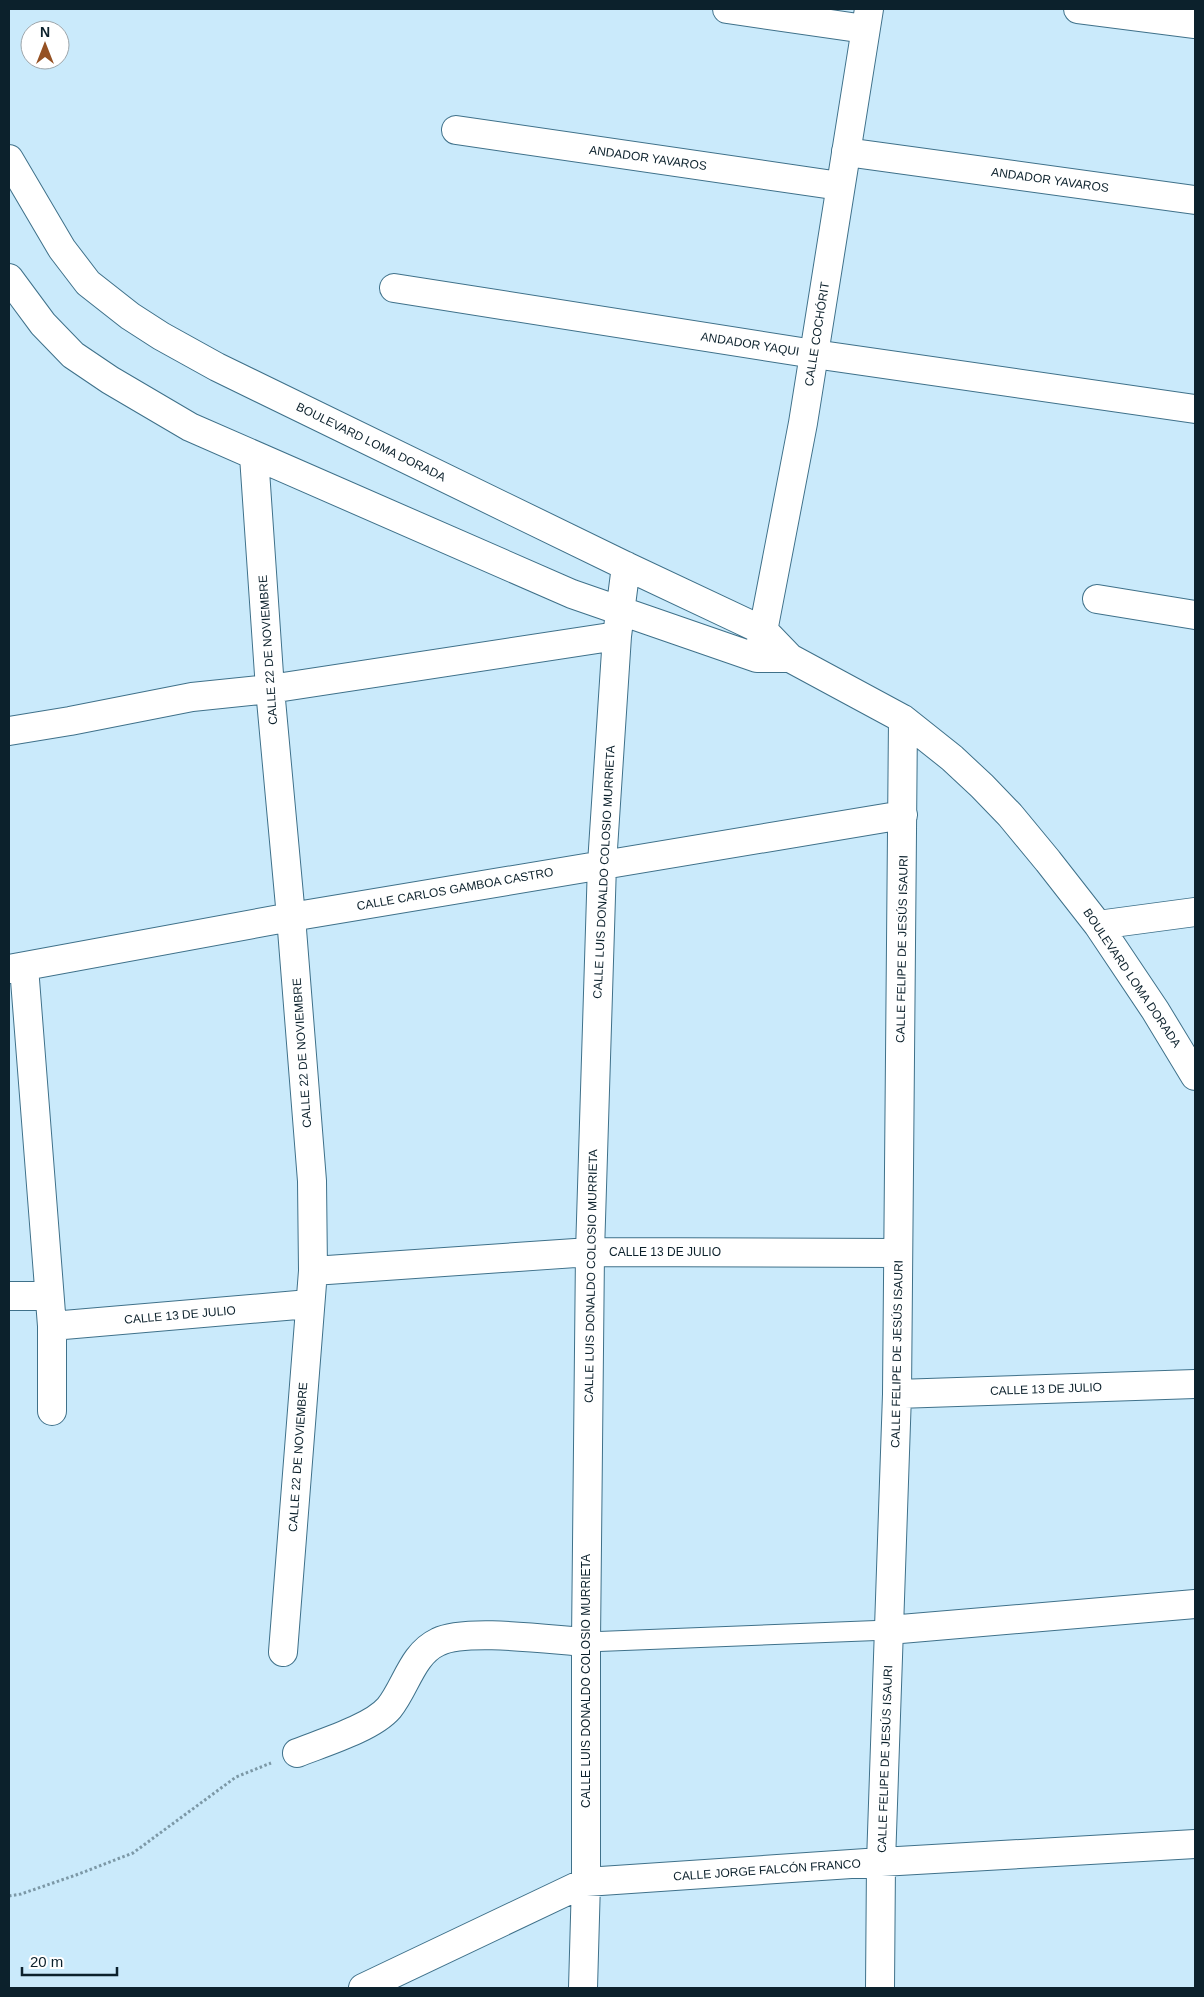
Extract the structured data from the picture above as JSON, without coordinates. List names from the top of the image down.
{
  "streets": {
    "street": [
      "ANDADOR YAVAROS",
      "CALLE COCHÓRIT",
      "ANDADOR YAQUI",
      "BOULEVARD LOMA DORADA",
      "CALLE 22 DE NOVIEMBRE",
      "CALLE LUIS DONALDO COLOSIO MURRIETA",
      "CALLE CARLOS GAMBOA CASTRO",
      "CALLE FELIPE DE JESÚS ISAURI",
      "CALLE 13 DE JULIO",
      "CALLE JORGE FALCÓN FRANCO"
    ]
  },
  "crossings": [
    ["ANDADOR YAVAROS", "CALLE COCHÓRIT"],
    ["CALLE COCHÓRIT", "ANDADOR YAQUI"],
    ["CALLE COCHÓRIT", "BOULEVARD LOMA DORADA"],
    ["BOULEVARD LOMA DORADA", "CALLE 22 DE NOVIEMBRE"],
    ["BOULEVARD LOMA DORADA", "CALLE LUIS DONALDO COLOSIO MURRIETA"],
    ["BOULEVARD LOMA DORADA", "CALLE FELIPE DE JESÚS ISAURI"],
    ["CALLE 22 DE NOVIEMBRE", "CALLE CARLOS GAMBOA CASTRO"],
    ["CALLE 22 DE NOVIEMBRE", "CALLE 13 DE JULIO"],
    ["CALLE LUIS DONALDO COLOSIO MURRIETA", "CALLE CARLOS GAMBOA CASTRO"],
    ["CALLE LUIS DONALDO COLOSIO MURRIETA", "CALLE 13 DE JULIO"],
    ["CALLE LUIS DONALDO COLOSIO MURRIETA", "CALLE JORGE FALCÓN FRANCO"],
    ["CALLE CARLOS GAMBOA CASTRO", "CALLE FELIPE DE JESÚS ISAURI"],
    ["CALLE FELIPE DE JESÚS ISAURI", "CALLE 13 DE JULIO"],
    ["CALLE FELIPE DE JESÚS ISAURI", "CALLE JORGE FALCÓN FRANCO"]
  ],
  "scale_bar": "20 m",
  "north": "top"
}
